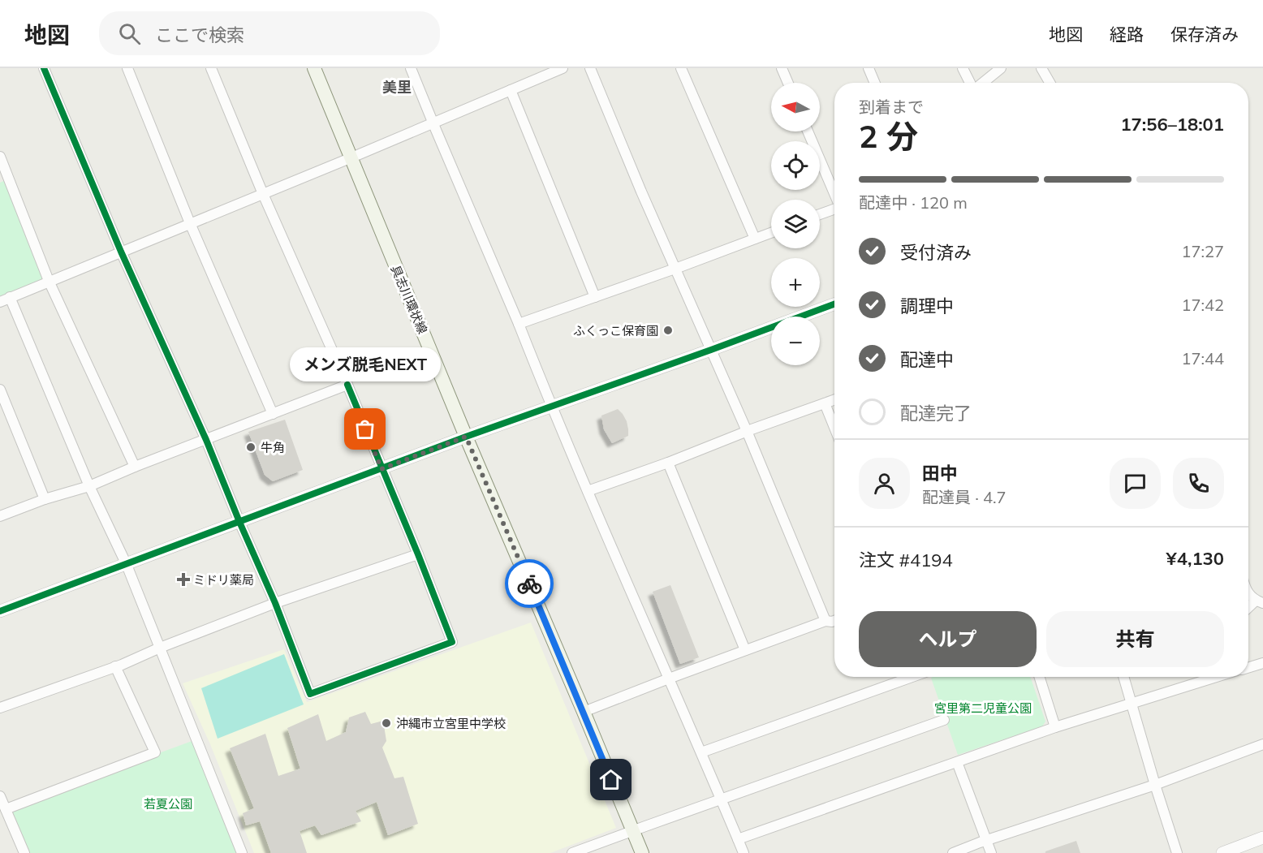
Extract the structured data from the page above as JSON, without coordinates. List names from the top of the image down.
{
  "streets": {
    "main road": ["具志川環状線"]
  },
  "districts": ["美里"],
  "parks": ["宮里第二児童公園", "若夏公園"],
  "places": {
    "other": [
      "ふくっこ保育園",
      "メンズ脱毛NEXT",
      "牛角",
      "沖縄市立宮里中学校"
    ],
    "health": ["ミドリ薬局"]
  },
  "north": "left",
  "page": {
    "header": "地図",
    "search": "ここで検索",
    "nav": ["地図", "経路", "保存済み"],
    "map_buttons": ["+", "−"],
    "heading": ["2 分", "到着まで", "17:56–18:01"],
    "panel": [
      "田中",
      "配達員 · 4.7",
      "注文 #4194",
      "¥4,130"
    ],
    "bar": "配達中 · 120 m",
    "list": [
      ["受付済み", "17:27"],
      ["調理中", "17:42"],
      ["配達中", "17:44"],
      "配達完了"
    ],
    "bubble": "メンズ脱毛NEXT",
    "buttons": ["ヘルプ", "共有"]
  }
}
